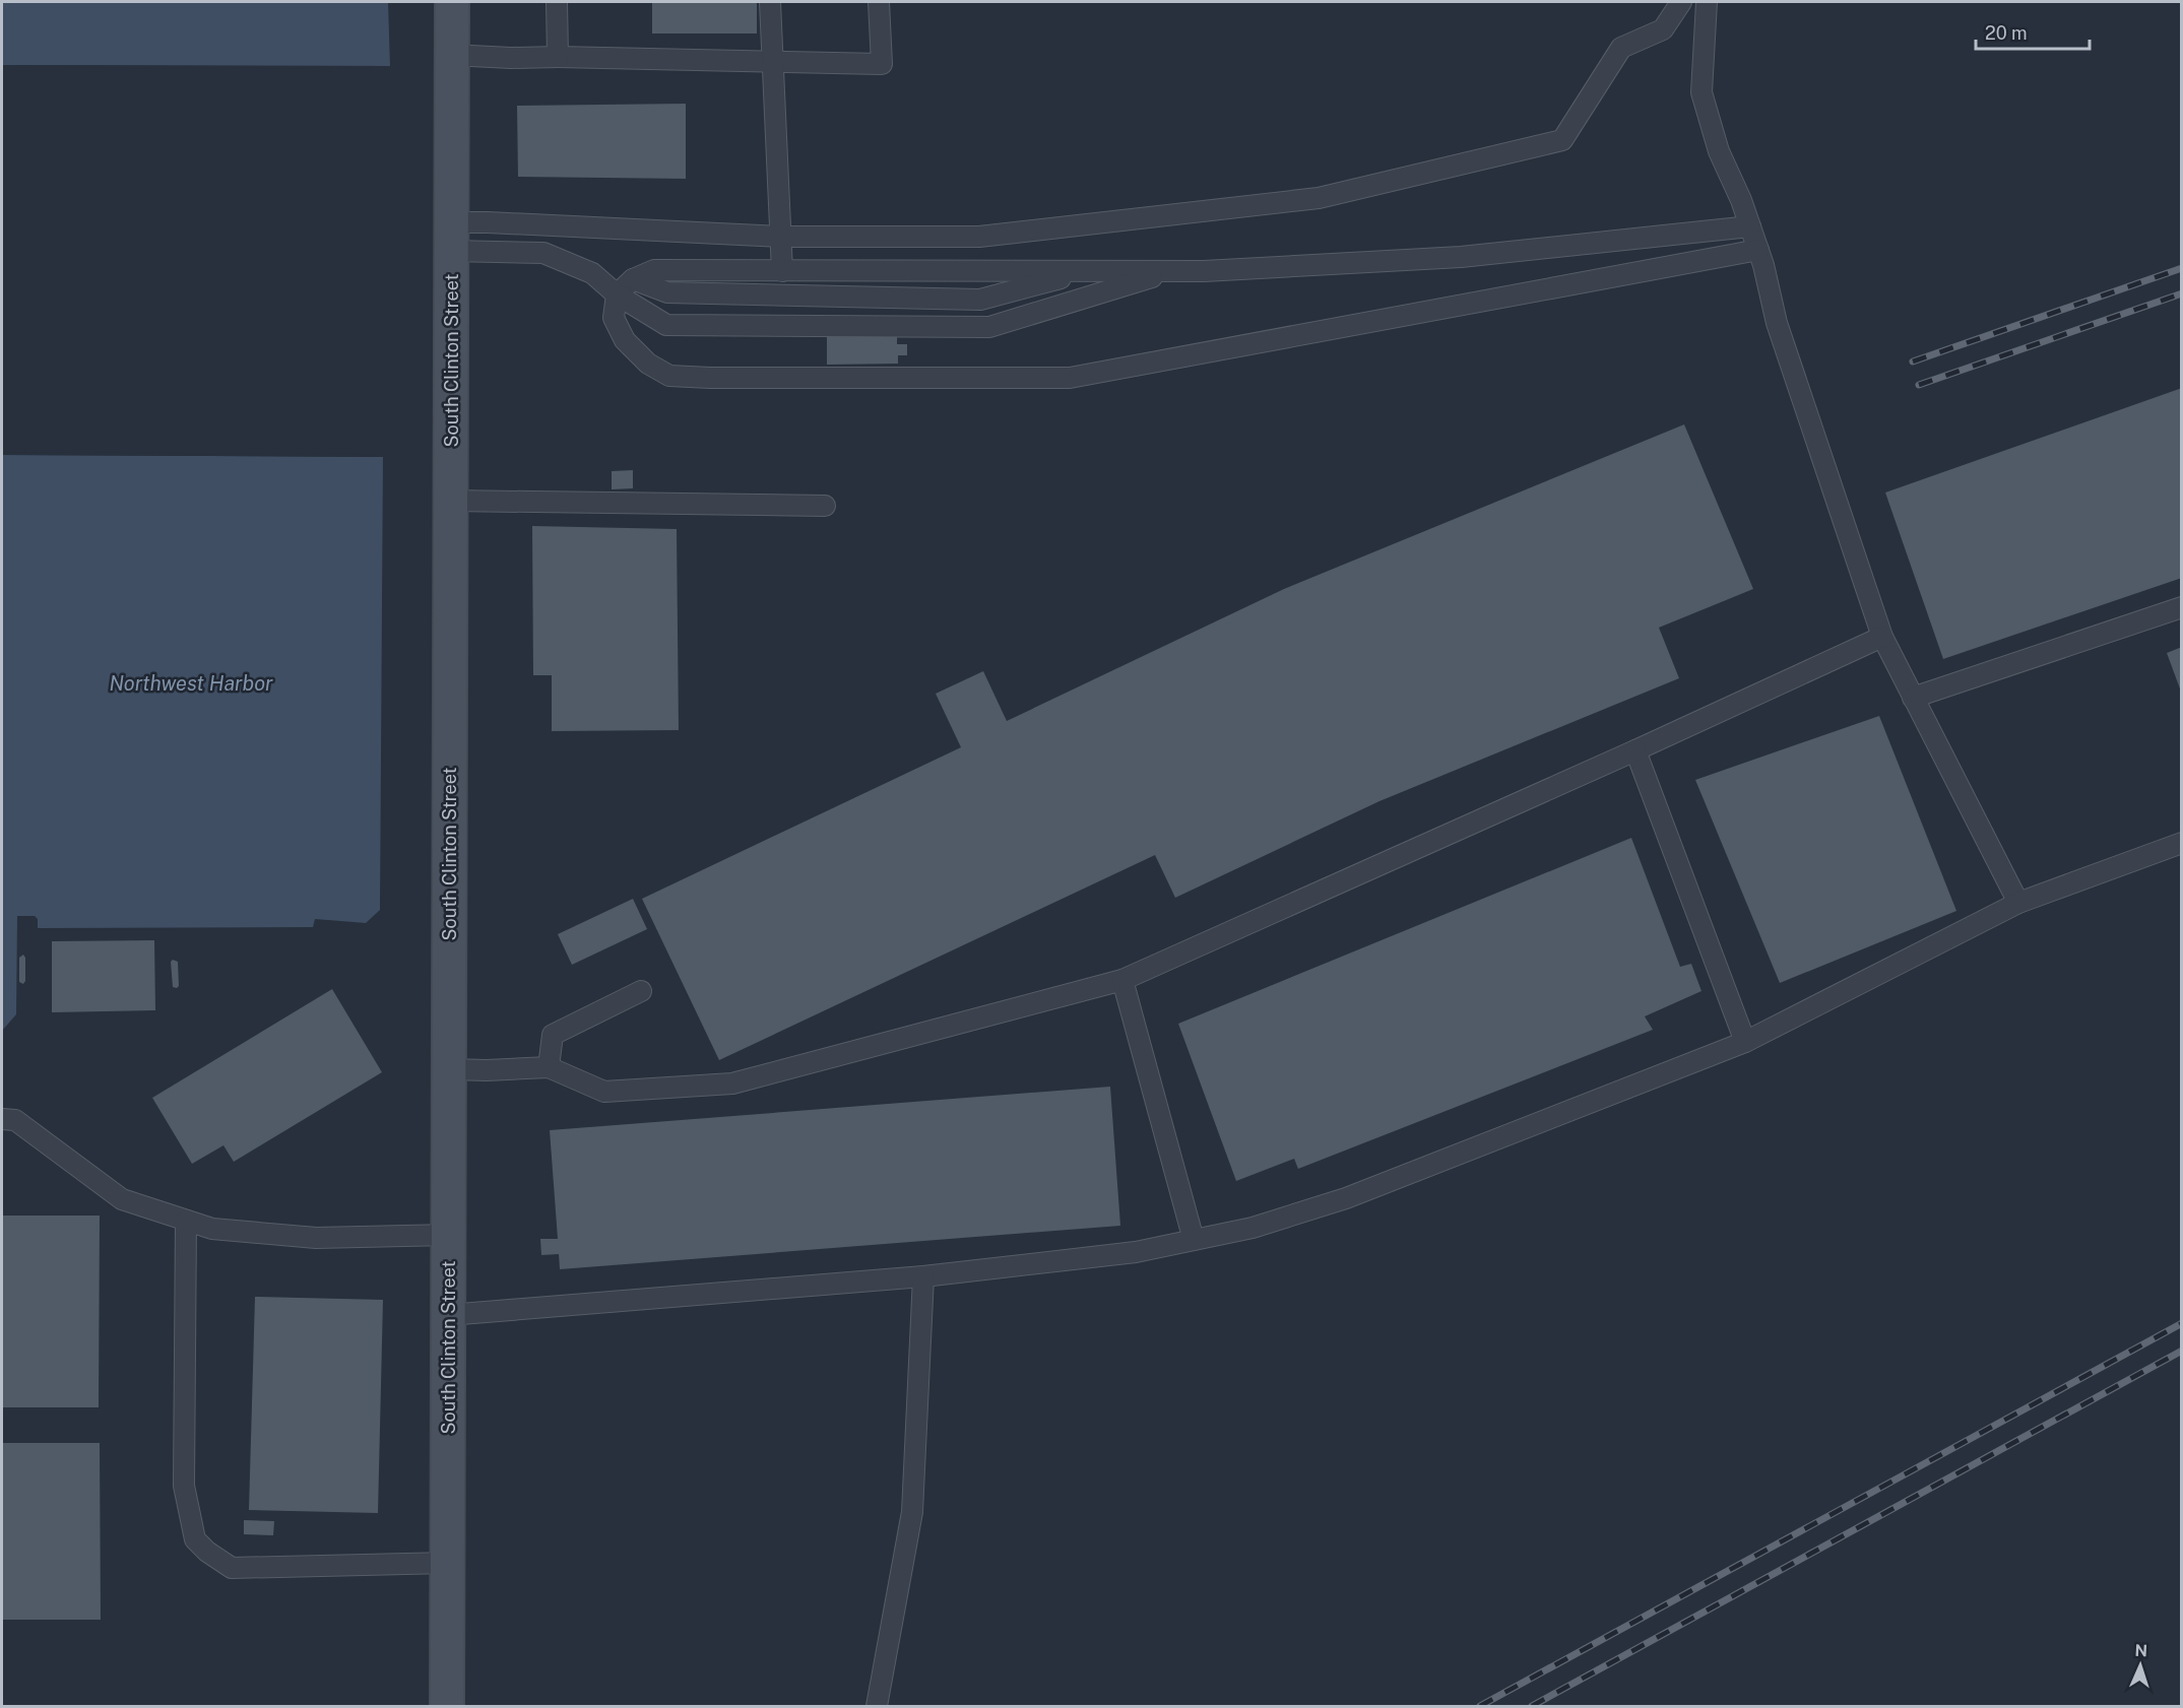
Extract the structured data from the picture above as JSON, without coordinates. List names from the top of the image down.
{
  "streets": {
    "main road": ["South Clinton Street"]
  },
  "water": ["Northwest Harbor"],
  "scale_bar": "20 m",
  "north": "top"
}
